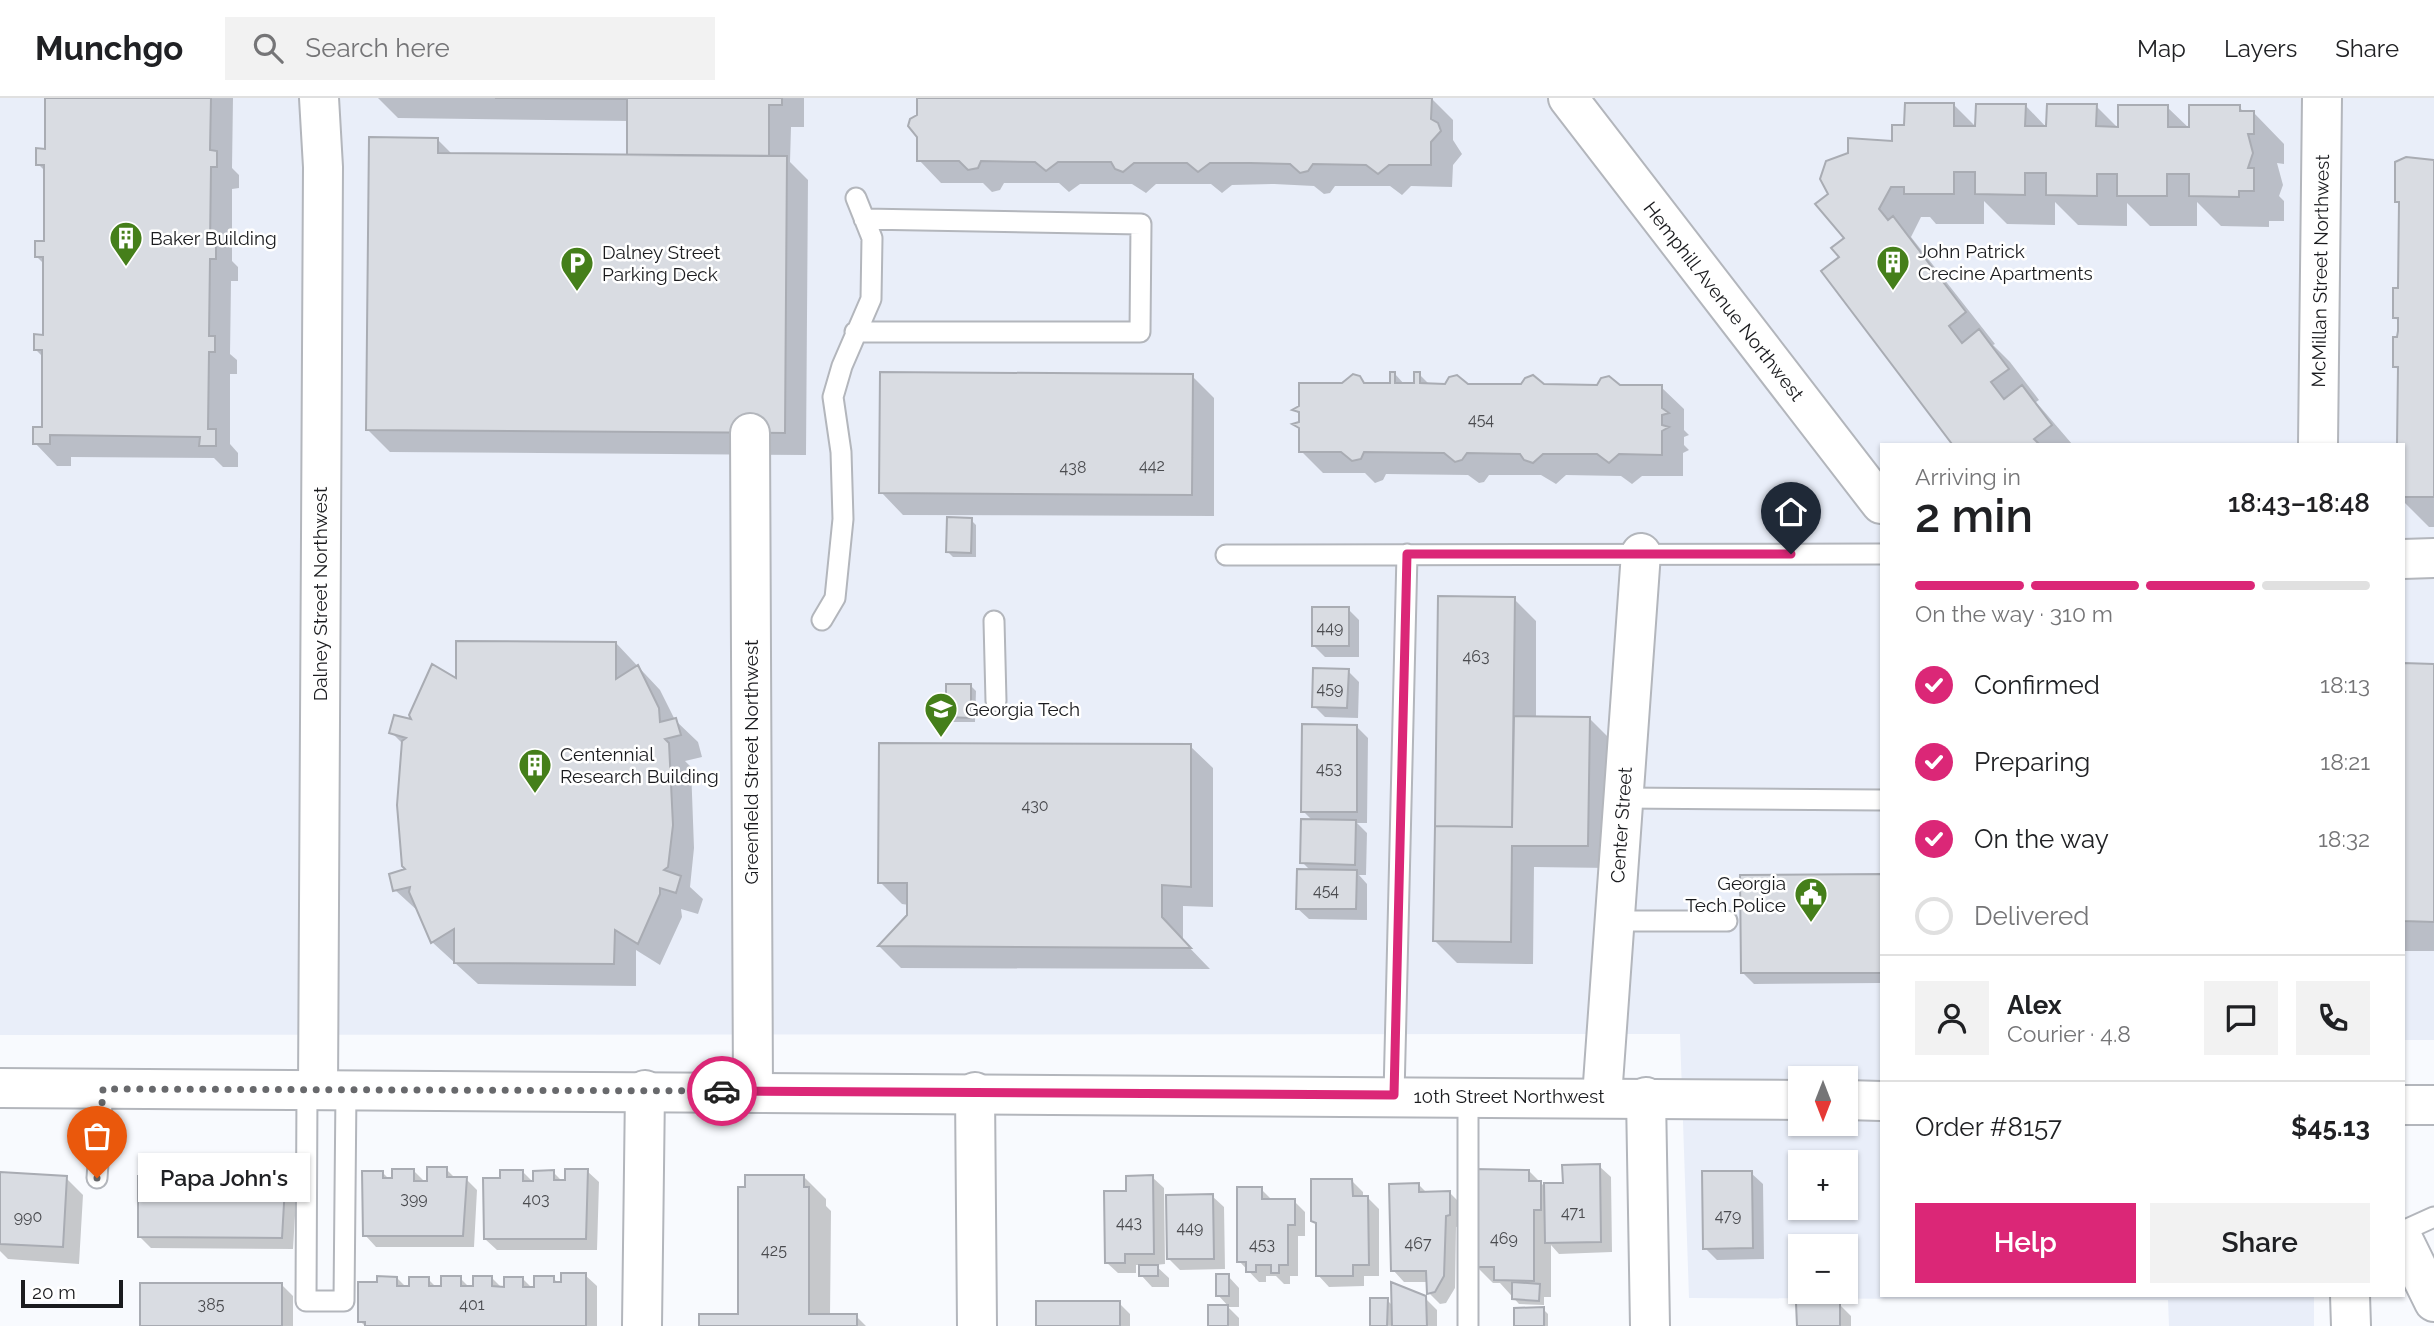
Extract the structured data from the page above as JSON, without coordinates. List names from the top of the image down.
{
  "streets": {
    "street": [
      "McMillan Street Northwest",
      "Hemphill Avenue Northwest",
      "Dalney Street Northwest",
      "Greenfield Street Northwest",
      "Center Street",
      "10th Street Northwest"
    ]
  },
  "crossings": [
    ["Dalney Street Northwest", "10th Street Northwest"],
    ["Greenfield Street Northwest", "10th Street Northwest"],
    ["Center Street", "10th Street Northwest"]
  ],
  "places": {
    "building": ["Baker Building", "John Patrick Crecine Apartments", "Centennial Research Building"],
    "parking": ["Dalney Street Parking Deck"],
    "school or university": ["Georgia Tech"],
    "public building": ["Georgia Tech Police"],
    "other": ["Papa John's"]
  },
  "house_numbers": [
    "454",
    "442",
    "438",
    "449",
    "463",
    "459",
    "453",
    "430",
    "454",
    "399",
    "403",
    "471",
    "479",
    "990",
    "443",
    "449",
    "469",
    "467",
    "453",
    "425",
    "385",
    "401"
  ],
  "scale_bar": "20 m",
  "north": "bottom",
  "page": {
    "header": "Munchgo",
    "search": "Search here",
    "nav": ["Map", "Layers", "Share"],
    "heading": ["2 min", "Arriving in", "18:43–18:48"],
    "panel": [
      "Alex",
      "Courier · 4.8",
      "Order #8157",
      "$45.13"
    ],
    "bar": "On the way · 310 m",
    "list": [
      ["Confirmed", "18:13"],
      ["Preparing", "18:21"],
      ["On the way", "18:32"],
      "Delivered"
    ],
    "map_buttons": ["+", "−"],
    "bubble": "Papa John's",
    "buttons": ["Help", "Share"],
    "scale": "20 m"
  }
}
